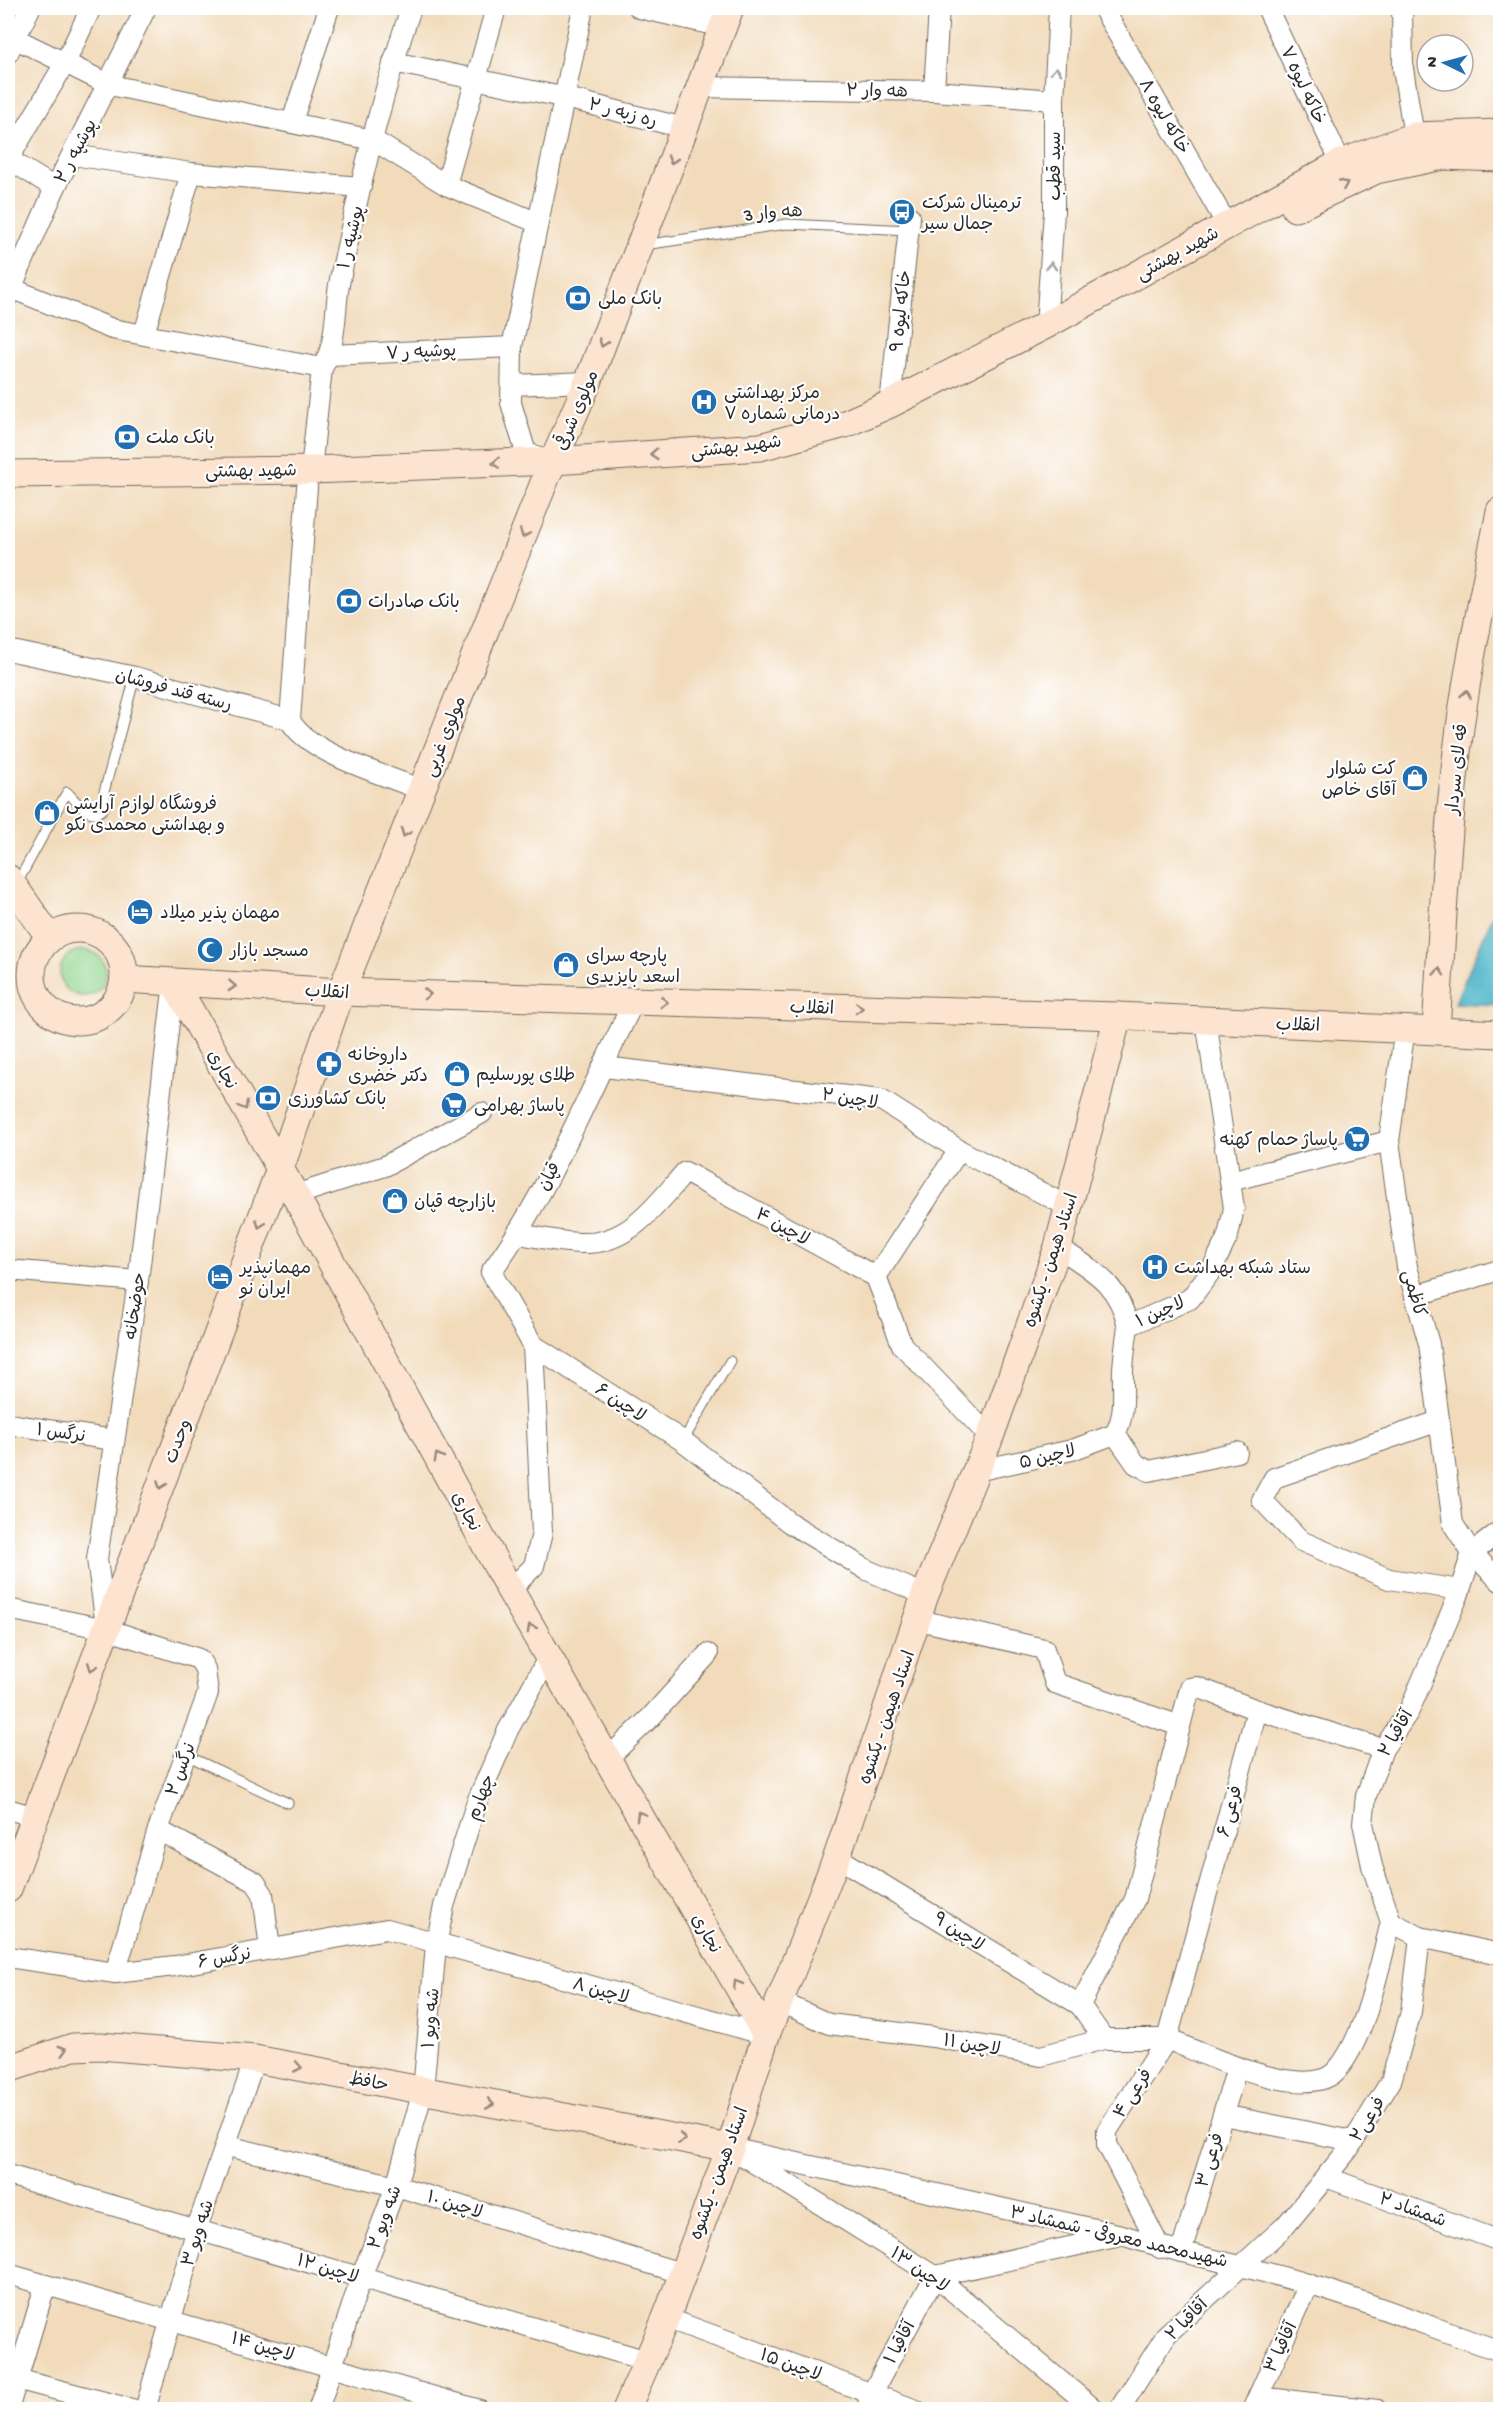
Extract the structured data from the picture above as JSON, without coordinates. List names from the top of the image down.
{
  "streets": {
    "main road": [
      "شهید بهشتی",
      "مولوی شرقی",
      "مولوی غربی",
      "قه لای سردار",
      "انقلاب",
      "نجاری",
      "استاد هیمن - یکشوه",
      "وحدت",
      "حافظ"
    ],
    "street": [
      "خاکه لیوه ۷",
      "هه وار ۲",
      "ره زبه ر ۲",
      "خاکه لیوه ۸",
      "پوشپه ر ۲",
      "سید قطب",
      "۱ پوشپه ر",
      "خاکه لیوه ۹",
      "پوشپه ر ۷",
      "رسته قند فروشان",
      "لاچین ۲",
      "قپان",
      "لاچین ۴",
      "کاظمی",
      "حوضخانه",
      "لاچین ۱",
      "لاچین ۶",
      "نرگس ۱",
      "لاچین ۵",
      "آقاقیا ۲",
      "نرگس ۲",
      "چهارم",
      "فرعی ۶",
      "لاچین ۹",
      "نرگس ۶",
      "لاچین ۸",
      "شه وبو ۱",
      "لاچین ۱۱",
      "فرعی ۴",
      "فرعی۲",
      "فرعی ۳",
      "لاچین ۱۰",
      "شمشاد ۲",
      "شه وبو ۲",
      "شه وبو ۳",
      "شهیدمحمد معروفی - شمشاد ۳",
      "لاچین ۱۲",
      "لاچین ۱۳",
      "آقاقیا ۱",
      "لاچین ۱۴",
      "آقاقیا ۳",
      "لاچین ۱۵"
    ],
    "lane": ["هه وار 3"]
  },
  "crossings": [
    ["خاکه لیوه ۷", "شهید بهشتی"],
    ["هه وار ۲", "سید قطب"],
    ["هه وار ۲", "مولوی شرقی"],
    ["ره زبه ر ۲", "۱ پوشپه ر"],
    ["ره زبه ر ۲", "مولوی شرقی"],
    ["خاکه لیوه ۸", "شهید بهشتی"],
    ["پوشپه ر ۲", "پوشپه ر ۷"],
    ["سید قطب", "شهید بهشتی"],
    ["هه وار 3", "خاکه لیوه ۹"],
    ["هه وار 3", "مولوی شرقی"],
    ["۱ پوشپه ر", "شهید بهشتی"],
    ["۱ پوشپه ر", "پوشپه ر ۷"],
    ["۱ پوشپه ر", "رسته قند فروشان"],
    ["شهید بهشتی", "خاکه لیوه ۹"],
    ["شهید بهشتی", "مولوی شرقی"],
    ["شهید بهشتی", "مولوی غربی"],
    ["پوشپه ر ۷", "مولوی شرقی"],
    ["مولوی شرقی", "مولوی غربی"],
    ["مولوی غربی", "انقلاب"],
    ["مولوی غربی", "وحدت"],
    ["قه لای سردار", "انقلاب"],
    ["انقلاب", "نجاری"],
    ["انقلاب", "قپان"],
    ["انقلاب", "استاد هیمن - یکشوه"],
    ["انقلاب", "کاظمی"],
    ["انقلاب", "حوضخانه"],
    ["انقلاب", "لاچین ۱"],
    ["انقلاب", "وحدت"],
    ["نجاری", "استاد هیمن - یکشوه"],
    ["نجاری", "حوضخانه"],
    ["نجاری", "وحدت"],
    ["نجاری", "چهارم"],
    ["نجاری", "لاچین ۸"],
    ["لاچین ۲", "قپان"],
    ["لاچین ۲", "استاد هیمن - یکشوه"],
    ["قپان", "لاچین ۴"],
    ["قپان", "لاچین ۶"],
    ["استاد هیمن - یکشوه", "لاچین ۶"],
    ["استاد هیمن - یکشوه", "لاچین ۵"],
    ["استاد هیمن - یکشوه", "لاچین ۹"],
    ["استاد هیمن - یکشوه", "لاچین ۸"],
    ["استاد هیمن - یکشوه", "لاچین ۱۱"],
    ["استاد هیمن - یکشوه", "حافظ"],
    ["استاد هیمن - یکشوه", "لاچین ۱۰"],
    ["استاد هیمن - یکشوه", "شهیدمحمد معروفی - شمشاد ۳"],
    ["استاد هیمن - یکشوه", "لاچین ۱۲"],
    ["استاد هیمن - یکشوه", "لاچین ۱۳"],
    ["استاد هیمن - یکشوه", "لاچین ۱۵"],
    ["کاظمی", "آقاقیا ۲"],
    ["حوضخانه", "نرگس ۱"],
    ["حوضخانه", "وحدت"],
    ["حوضخانه", "نرگس ۲"],
    ["لاچین ۱", "لاچین ۵"],
    ["وحدت", "نرگس ۲"],
    ["آقاقیا ۲", "فرعی۲"],
    ["آقاقیا ۲", "شهیدمحمد معروفی - شمشاد ۳"],
    ["نرگس ۲", "نرگس ۶"],
    ["چهارم", "نرگس ۶"],
    ["چهارم", "لاچین ۸"],
    ["چهارم", "شه وبو ۱"],
    ["فرعی ۶", "لاچین ۱۱"],
    ["فرعی ۶", "فرعی ۴"],
    ["نرگس ۶", "لاچین ۸"],
    ["نرگس ۶", "شه وبو ۱"],
    ["لاچین ۸", "شه وبو ۱"],
    ["شه وبو ۱", "حافظ"],
    ["شه وبو ۱", "شه وبو ۲"],
    ["لاچین ۱۱", "فرعی ۴"],
    ["حافظ", "شه وبو ۲"],
    ["حافظ", "شه وبو ۳"],
    ["حافظ", "شهیدمحمد معروفی - شمشاد ۳"],
    ["حافظ", "لاچین ۱۳"],
    ["فرعی ۴", "شهیدمحمد معروفی - شمشاد ۳"],
    ["فرعی۲", "شمشاد ۲"],
    ["فرعی۲", "شهیدمحمد معروفی - شمشاد ۳"],
    ["فرعی ۳", "شهیدمحمد معروفی - شمشاد ۳"],
    ["لاچین ۱۰", "شه وبو ۲"],
    ["لاچین ۱۰", "شه وبو ۳"],
    ["شه وبو ۲", "لاچین ۱۲"],
    ["شه وبو ۲", "لاچین ۱۴"],
    ["شه وبو ۳", "لاچین ۱۲"],
    ["شه وبو ۳", "لاچین ۱۴"],
    ["شهیدمحمد معروفی - شمشاد ۳", "لاچین ۱۳"],
    ["شهیدمحمد معروفی - شمشاد ۳", "آقاقیا ۳"],
    ["لاچین ۱۳", "آقاقیا ۱"],
    ["آقاقیا ۱", "لاچین ۱۵"]
  ],
  "one_way": [
    "سید قطب",
    "مولوی غربی",
    "قه لای سردار",
    "انقلاب",
    "وحدت",
    "حافظ"
  ],
  "places": {
    "bus stop": ["ترمینال شرکت جمال سیر"],
    "bank": [
      "بانک ملی",
      "بانک ملت",
      "بانک صادرات",
      "بانک کشاورزی"
    ],
    "hospital": ["مرکز بهداشتی درمانی شماره ۷", "ستاد شبکه بهداشت"],
    "shop": [
      "کت شلوار آقای خاص",
      "فروشگاه لوازم آرایشی و بهداشتی محمدی نکو",
      "پارچه سرای اسعد بایزیدی",
      "طلای پورسلیم",
      "بازارچه قپان"
    ],
    "hotel": ["مهمان پذیر میلاد", "مهمانپذیر ایران نو"],
    "mosque": ["مسجد بازار"],
    "pharmacy": ["داروخانه دکتر خضری"],
    "supermarket": ["پاساژ بهرامی", "پاساژ حمام کهنه"]
  },
  "north": "left"
}
